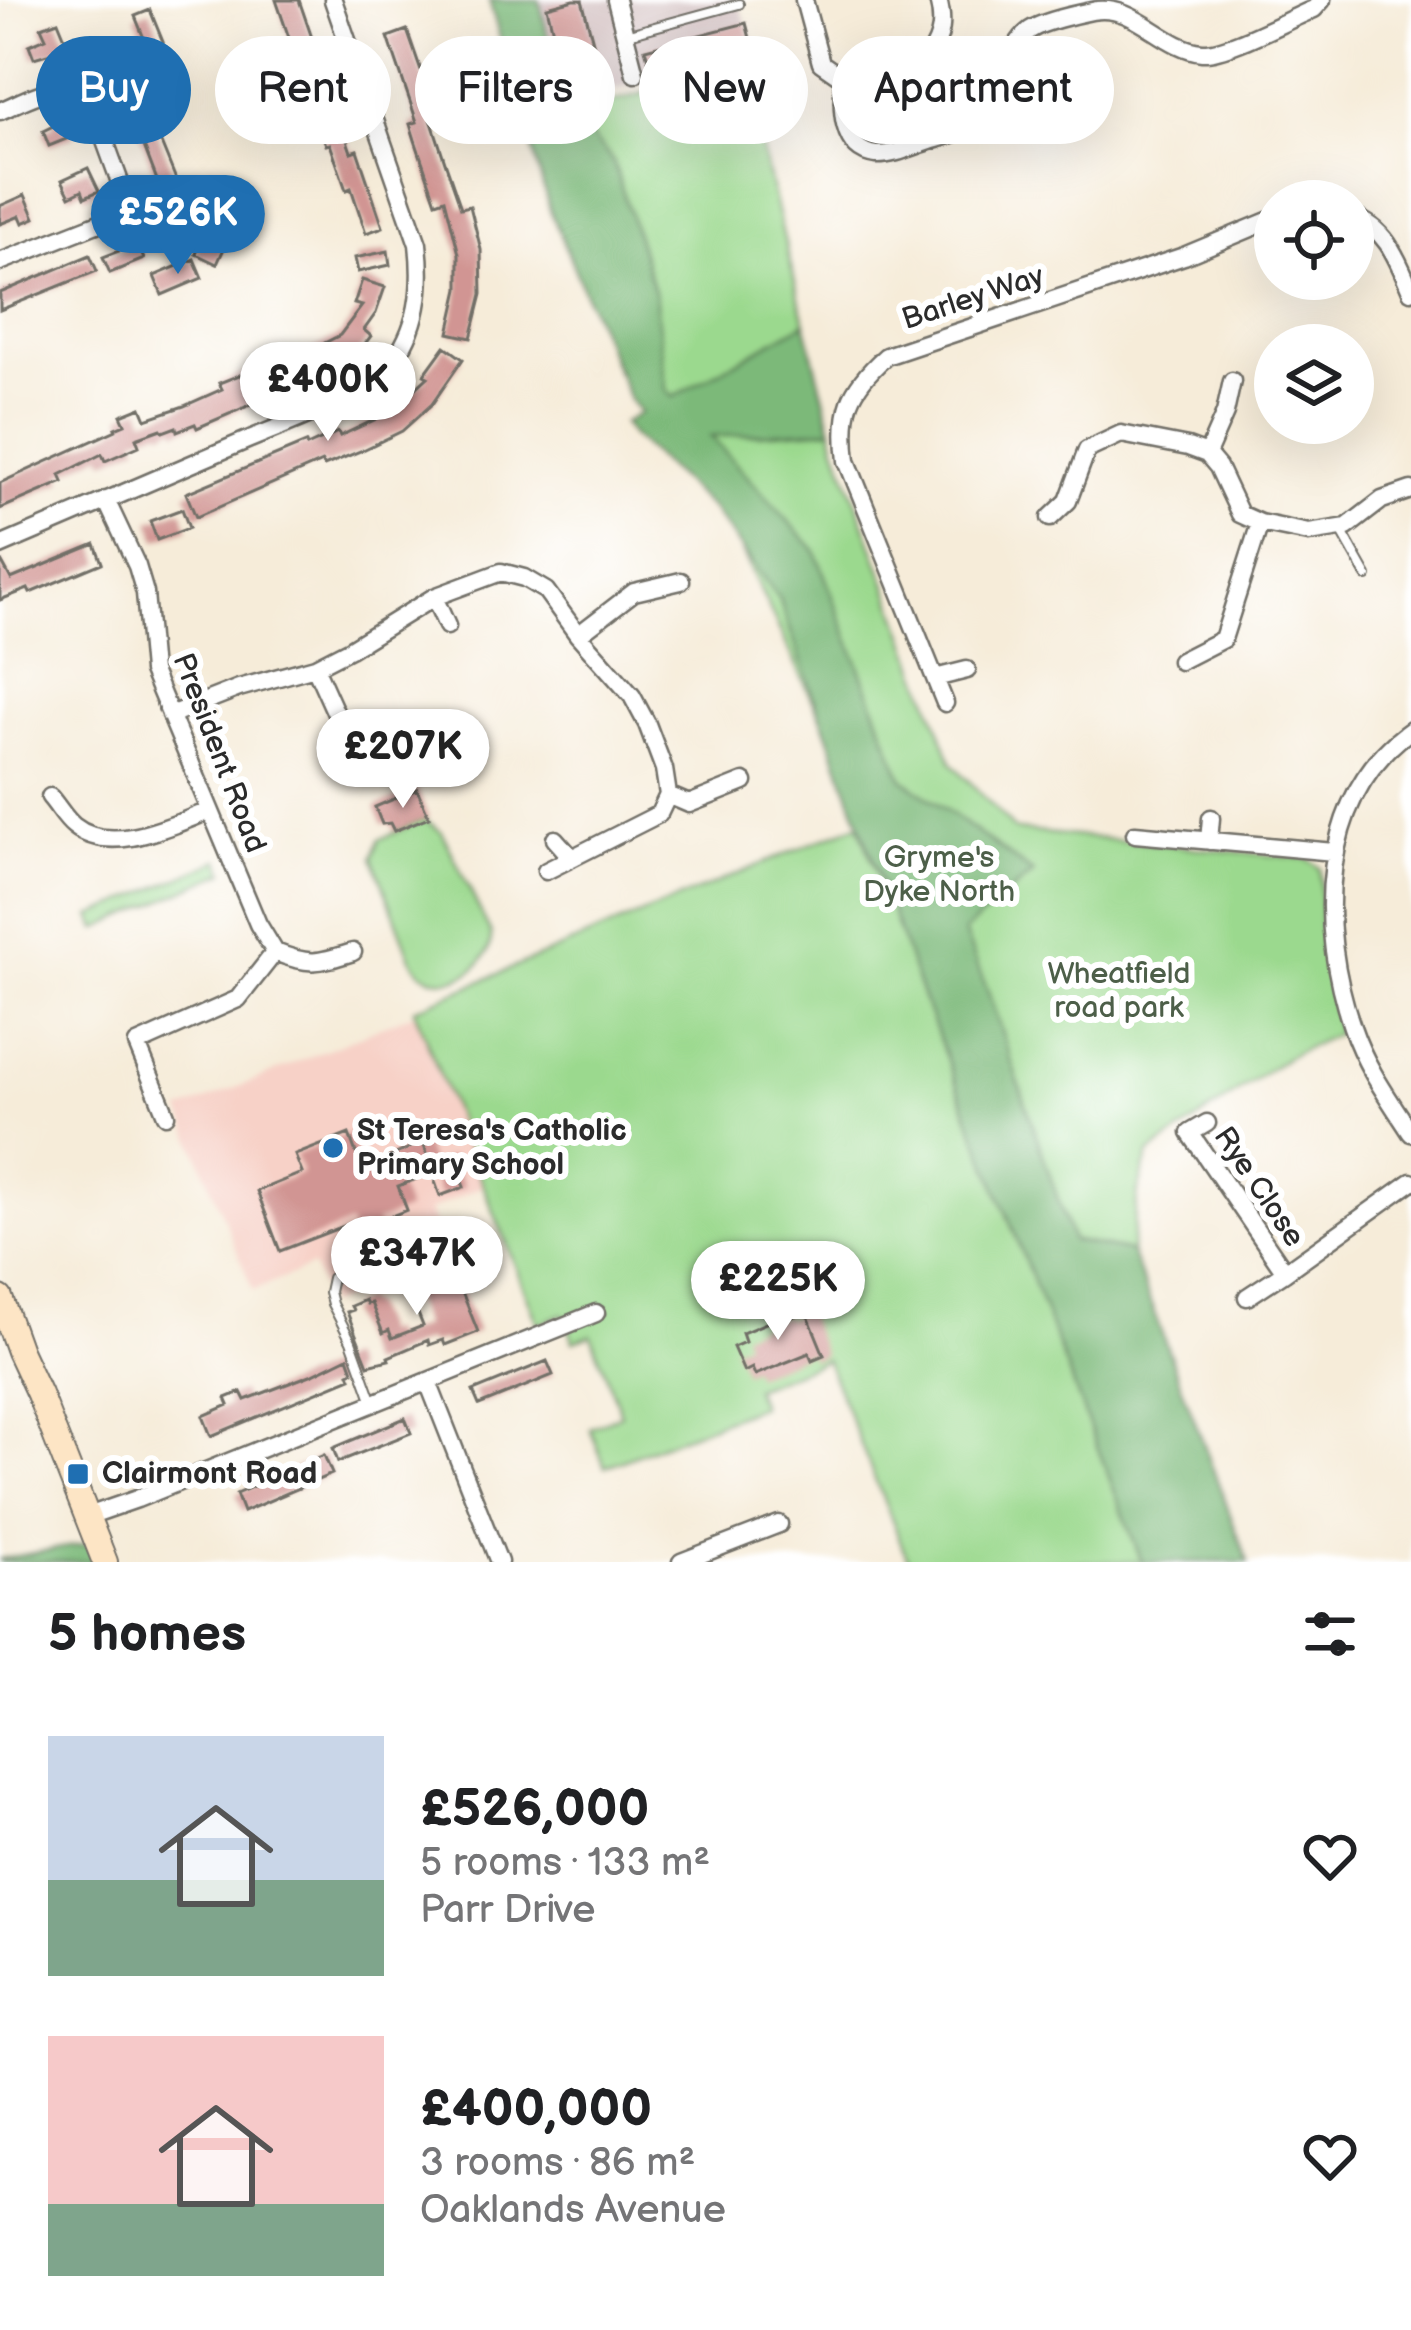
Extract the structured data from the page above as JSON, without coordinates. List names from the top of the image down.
{
  "streets": {
    "street": ["Barley Way", "President Road", "Rye Close"]
  },
  "parks": ["Gryme's Dyke North", "Wheatfield road park"],
  "places": {
    "other": ["St Teresa's Catholic Primary School"],
    "transit": ["Clairmont Road"]
  },
  "page": {
    "chip": [
      "Buy",
      "Rent",
      "Filters",
      "New",
      "Apartment"
    ],
    "price": [
      "£526K",
      "£400K",
      "£207K",
      "£347K",
      "£225K"
    ],
    "heading": "5 homes",
    "list": [
      {
        "name": "£526,000",
        "note": "5 rooms · 133 m² · Parr Drive"
      },
      {
        "name": "£400,000",
        "note": "3 rooms · 86 m² · Oaklands Avenue"
      }
    ]
  }
}
